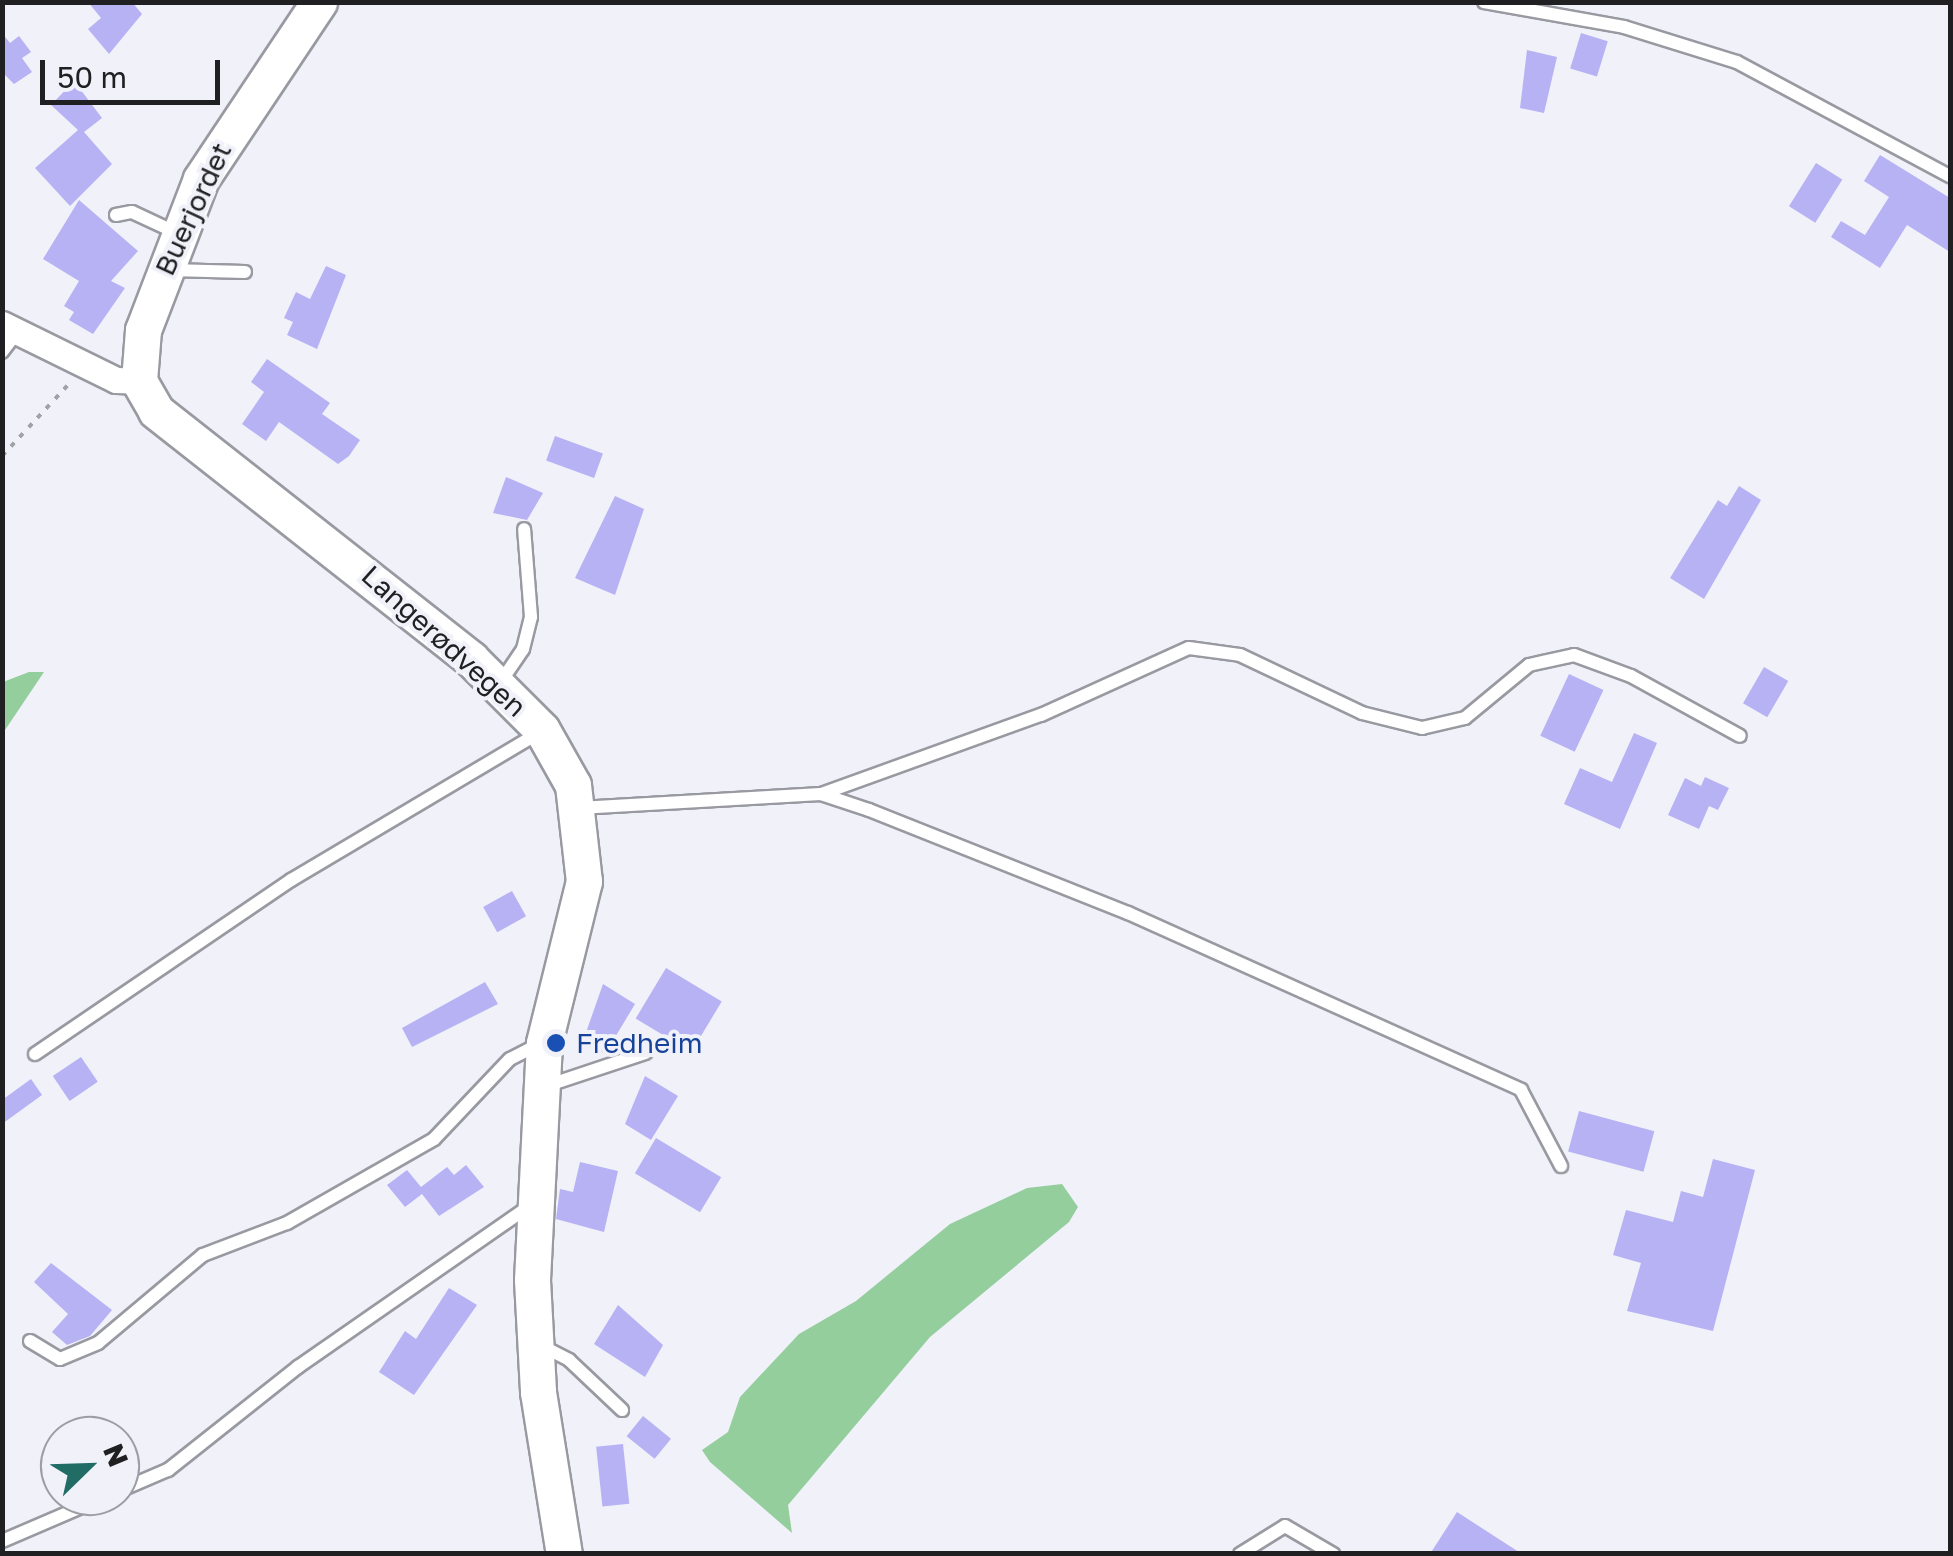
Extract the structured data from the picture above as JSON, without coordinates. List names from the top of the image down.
{
  "streets": {
    "main road": ["Buerjordet", "Langerødvegen"]
  },
  "crossings": [
    ["Buerjordet", "Langerødvegen"]
  ],
  "places": ["Fredheim"],
  "scale_bar": "50 m",
  "north": "top right"
}
